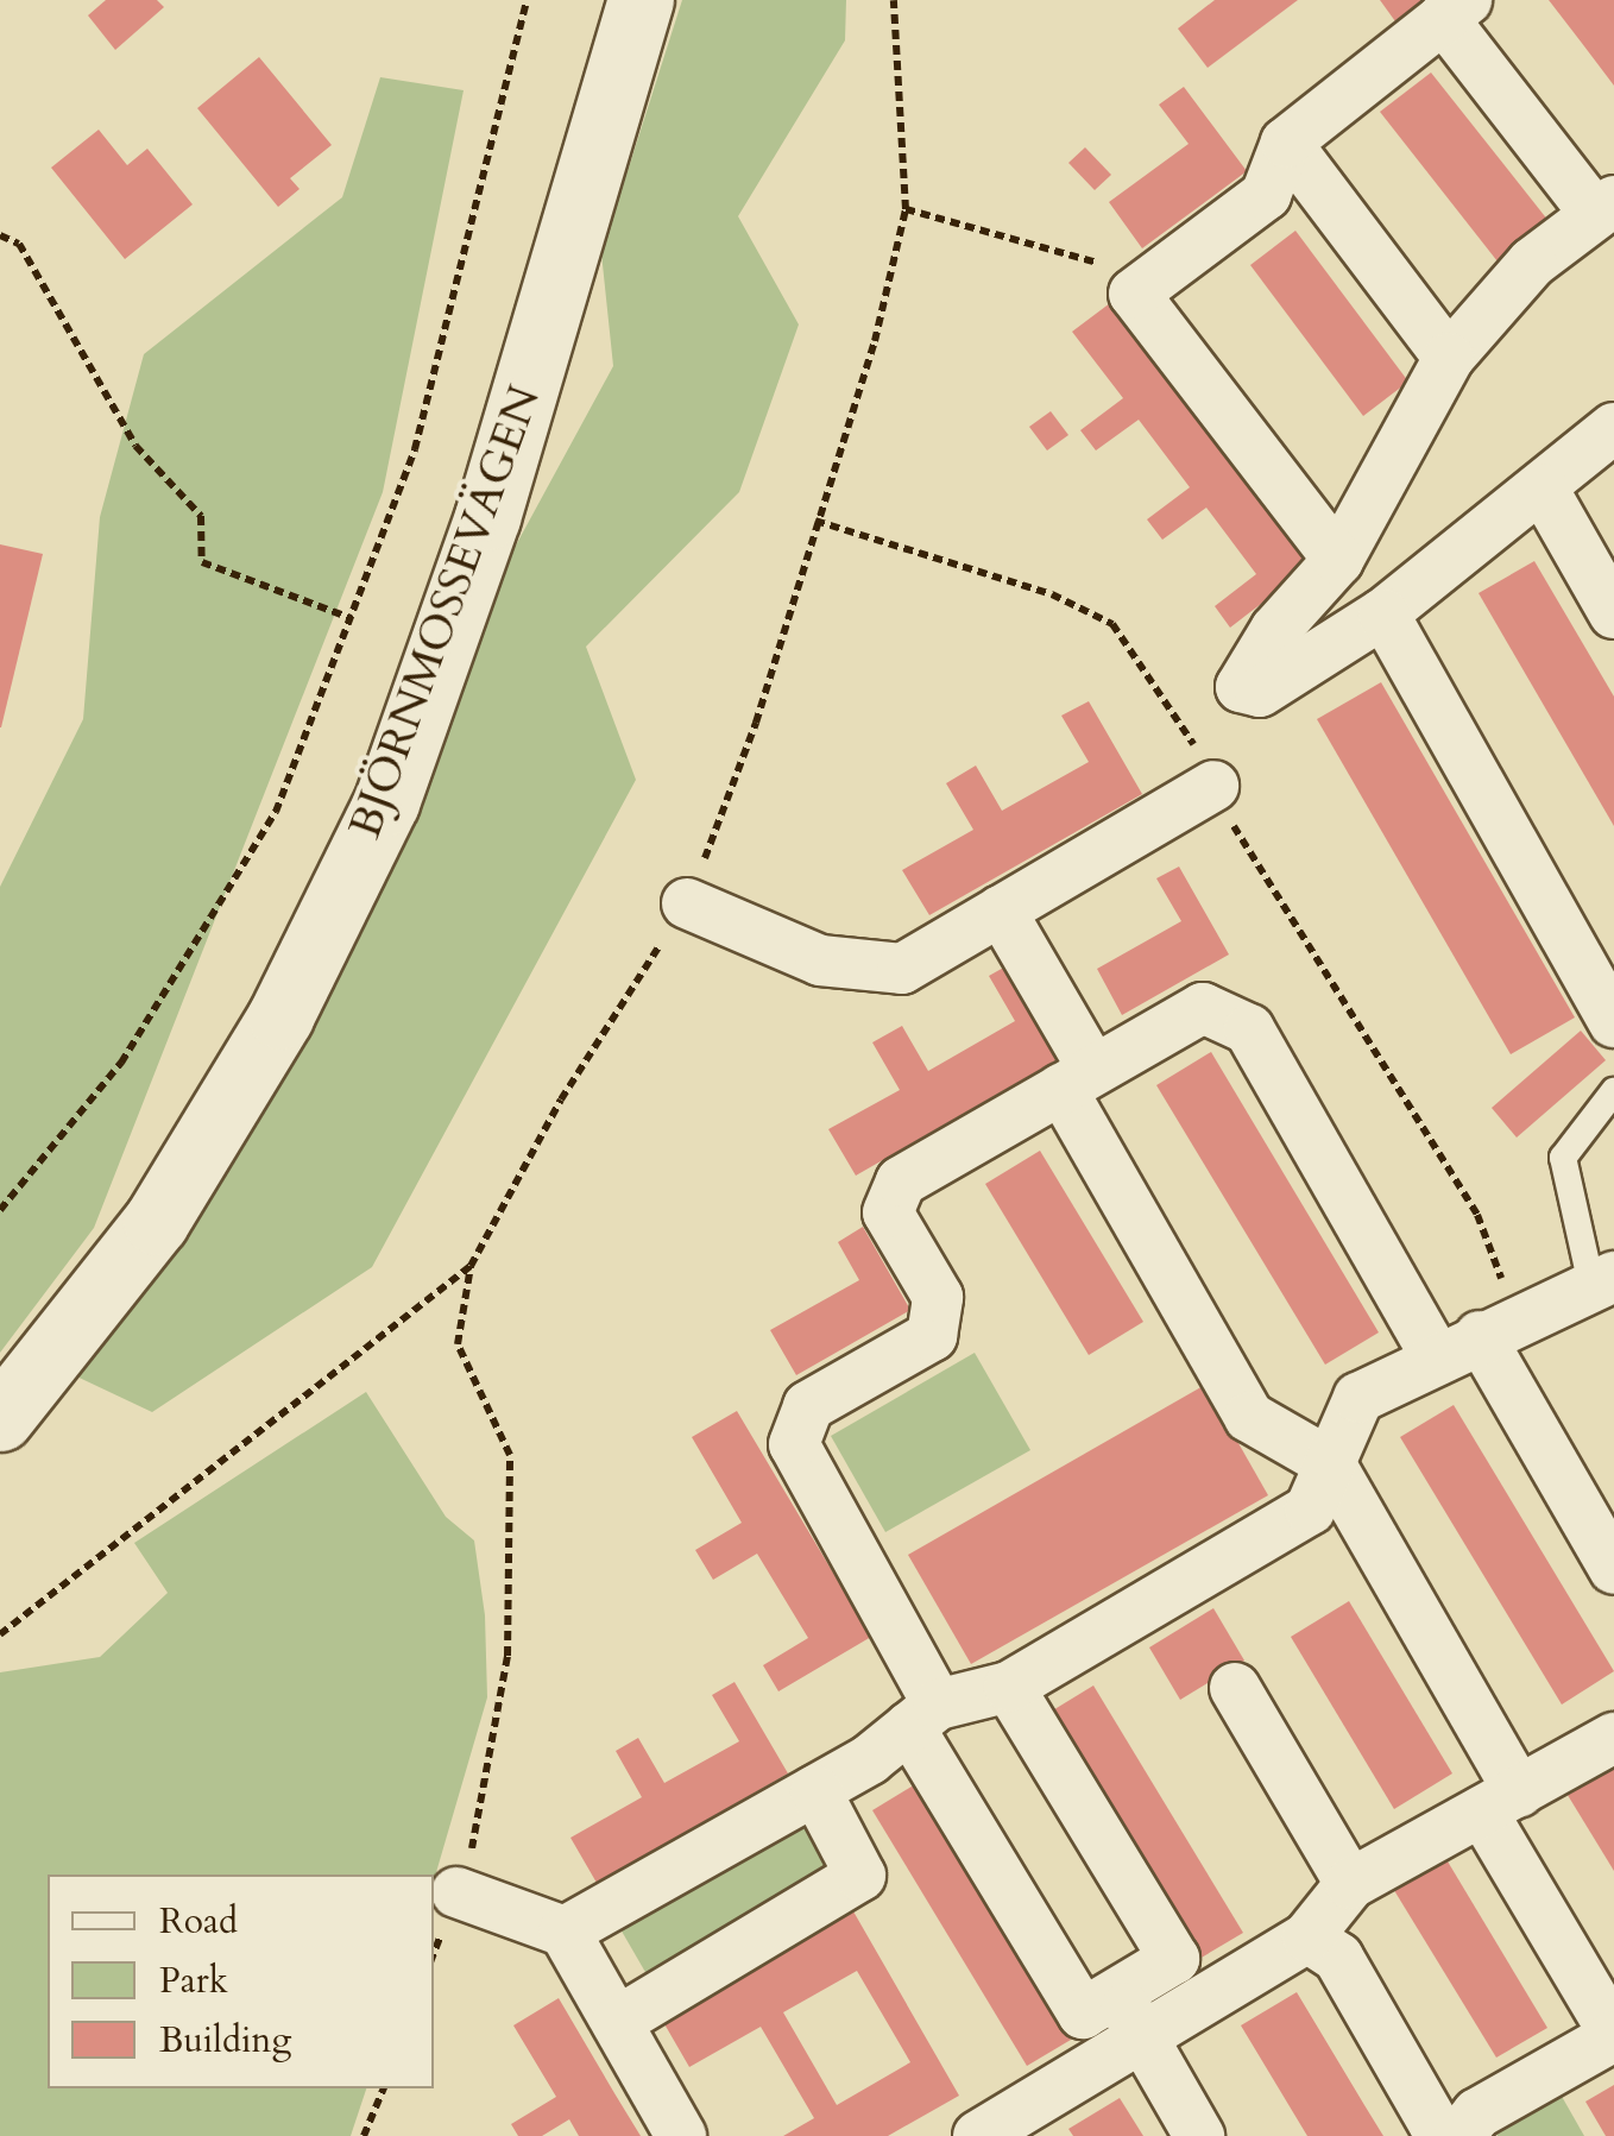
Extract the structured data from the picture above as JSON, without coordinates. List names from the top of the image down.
{
  "streets": {
    "street": ["BJÖRNMOSSEVÄGEN"]
  },
  "legend": ["Road", "Park", "Building"]
}
